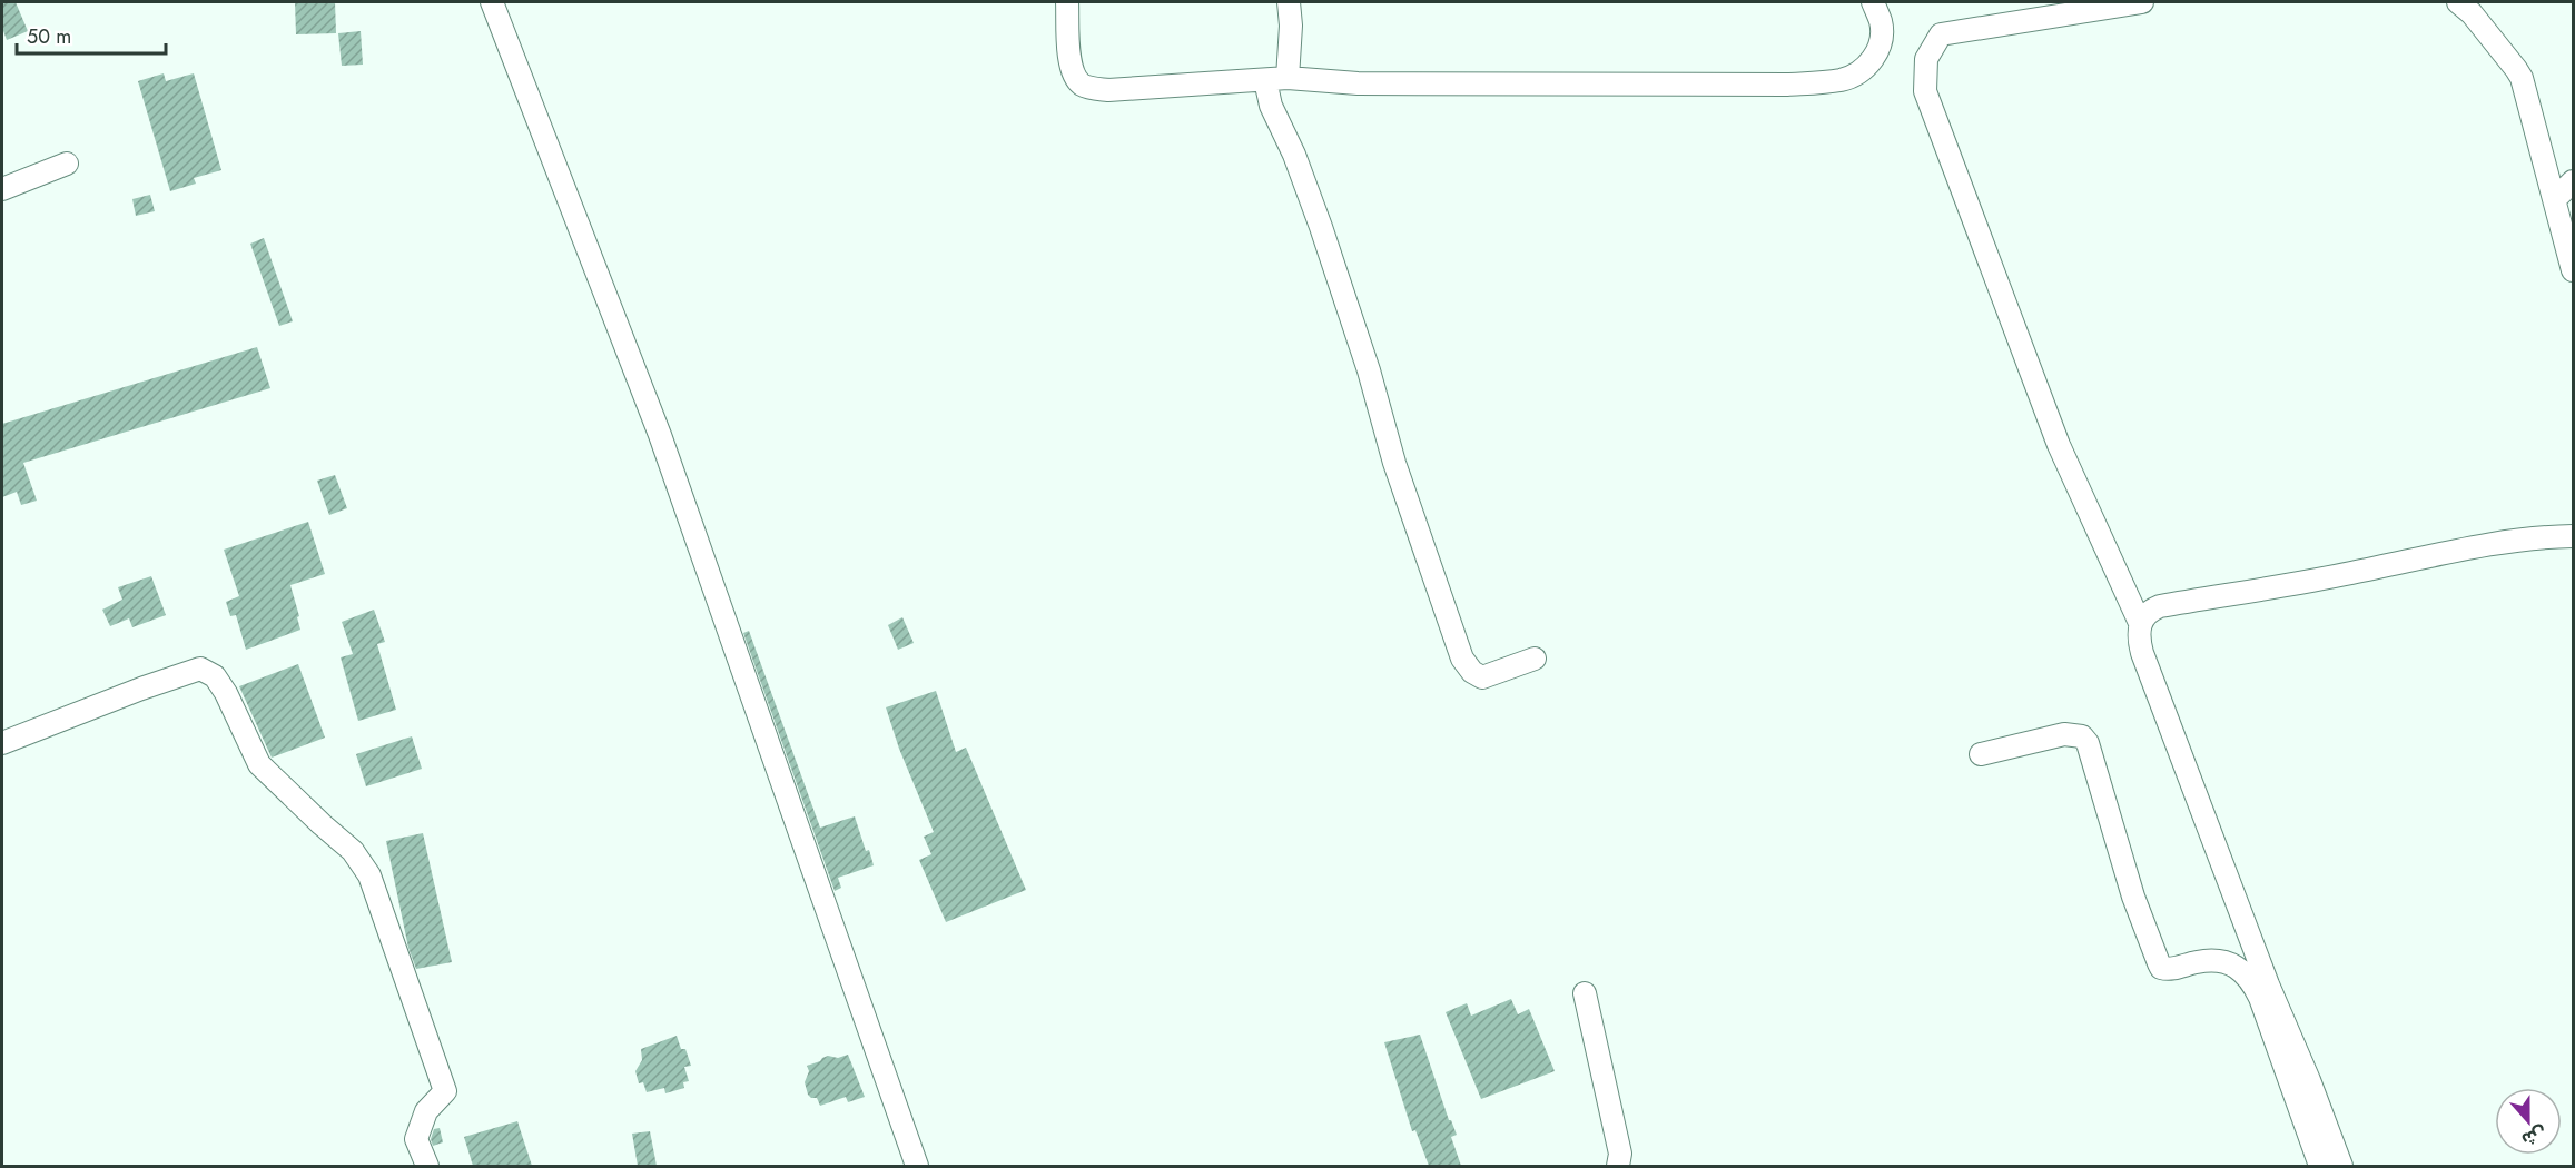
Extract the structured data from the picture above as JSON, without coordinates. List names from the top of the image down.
{
  "scale_bar": "50 m",
  "north": "bottom"
}
